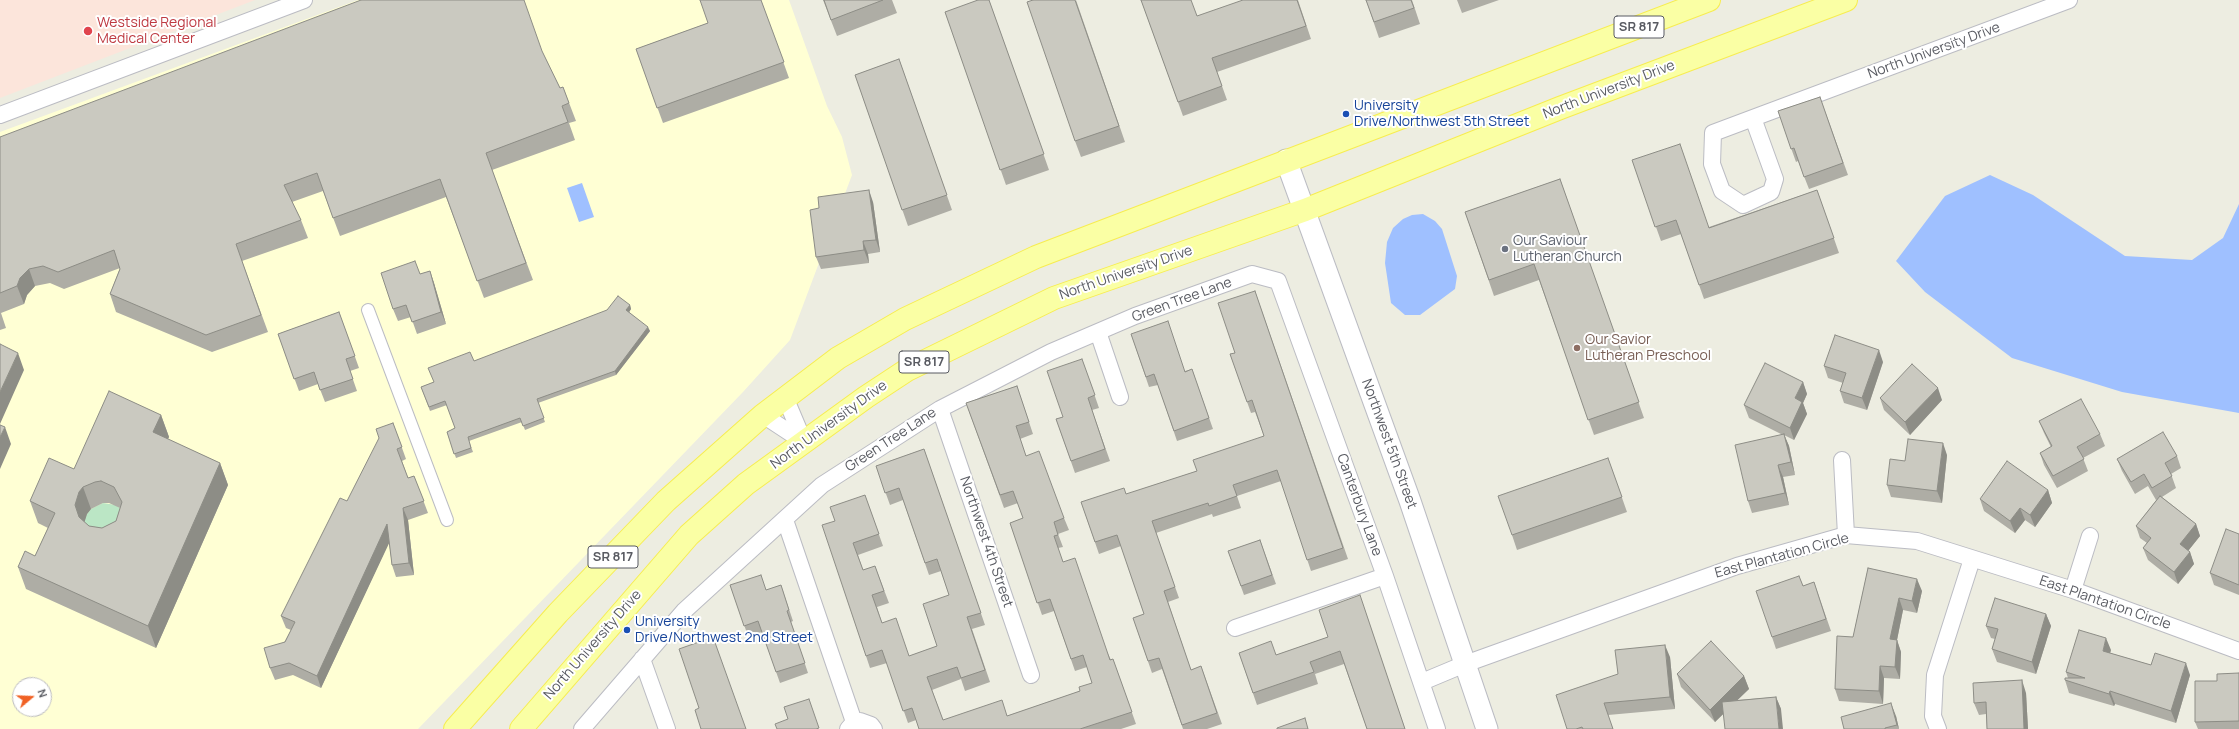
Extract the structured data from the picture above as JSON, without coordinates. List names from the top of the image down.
{
  "streets": {
    "main road": ["SR 817", "North University Drive"],
    "street": [
      "Green Tree Lane",
      "Northwest 5th Street",
      "Canterbury Lane",
      "Northwest 4th Street",
      "East Plantation Circle"
    ]
  },
  "crossings": [
    ["SR 817", "Northwest 5th Street"],
    ["North University Drive", "Northwest 5th Street"],
    ["Green Tree Lane", "Canterbury Lane"],
    ["Green Tree Lane", "Northwest 4th Street"],
    ["Northwest 5th Street", "East Plantation Circle"],
    ["Canterbury Lane", "East Plantation Circle"]
  ],
  "places": [
    "Westside Regional Medical Center",
    "University Drive/Northwest 5th Street",
    "Our Saviour Lutheran Church",
    "Our Savior Lutheran Preschool",
    "University Drive/Northwest 2nd Street"
  ],
  "north": "right"
}
